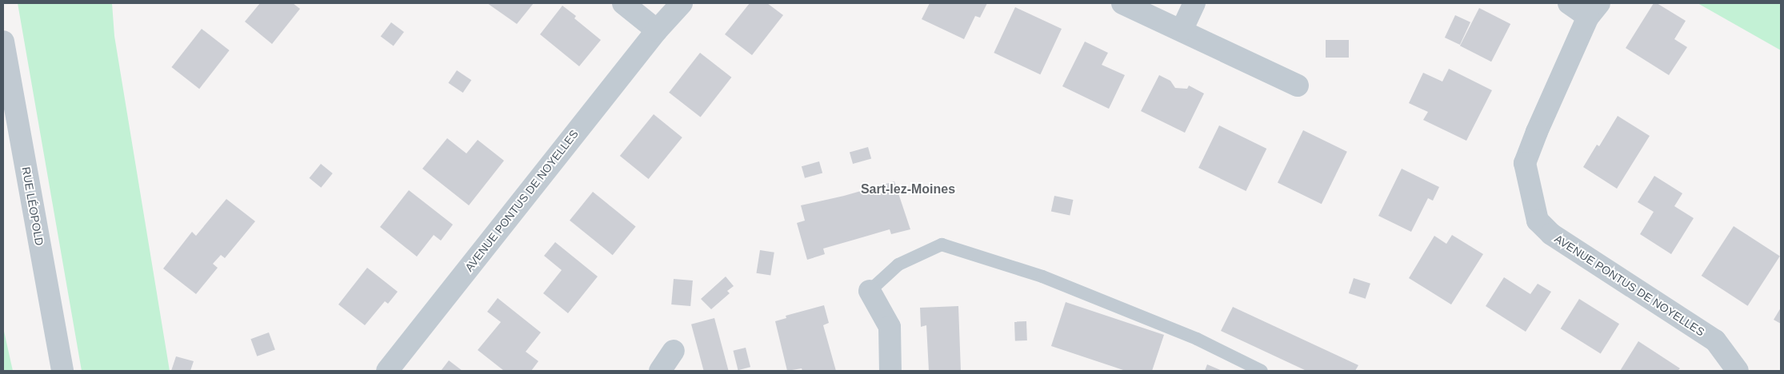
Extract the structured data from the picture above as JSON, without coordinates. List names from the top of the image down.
{
  "streets": {
    "street": ["AVENUE PONTUS DE NOYELLES", "RUE LÉOPOLD"]
  },
  "districts": ["Sart-lez-Moines"]
}
